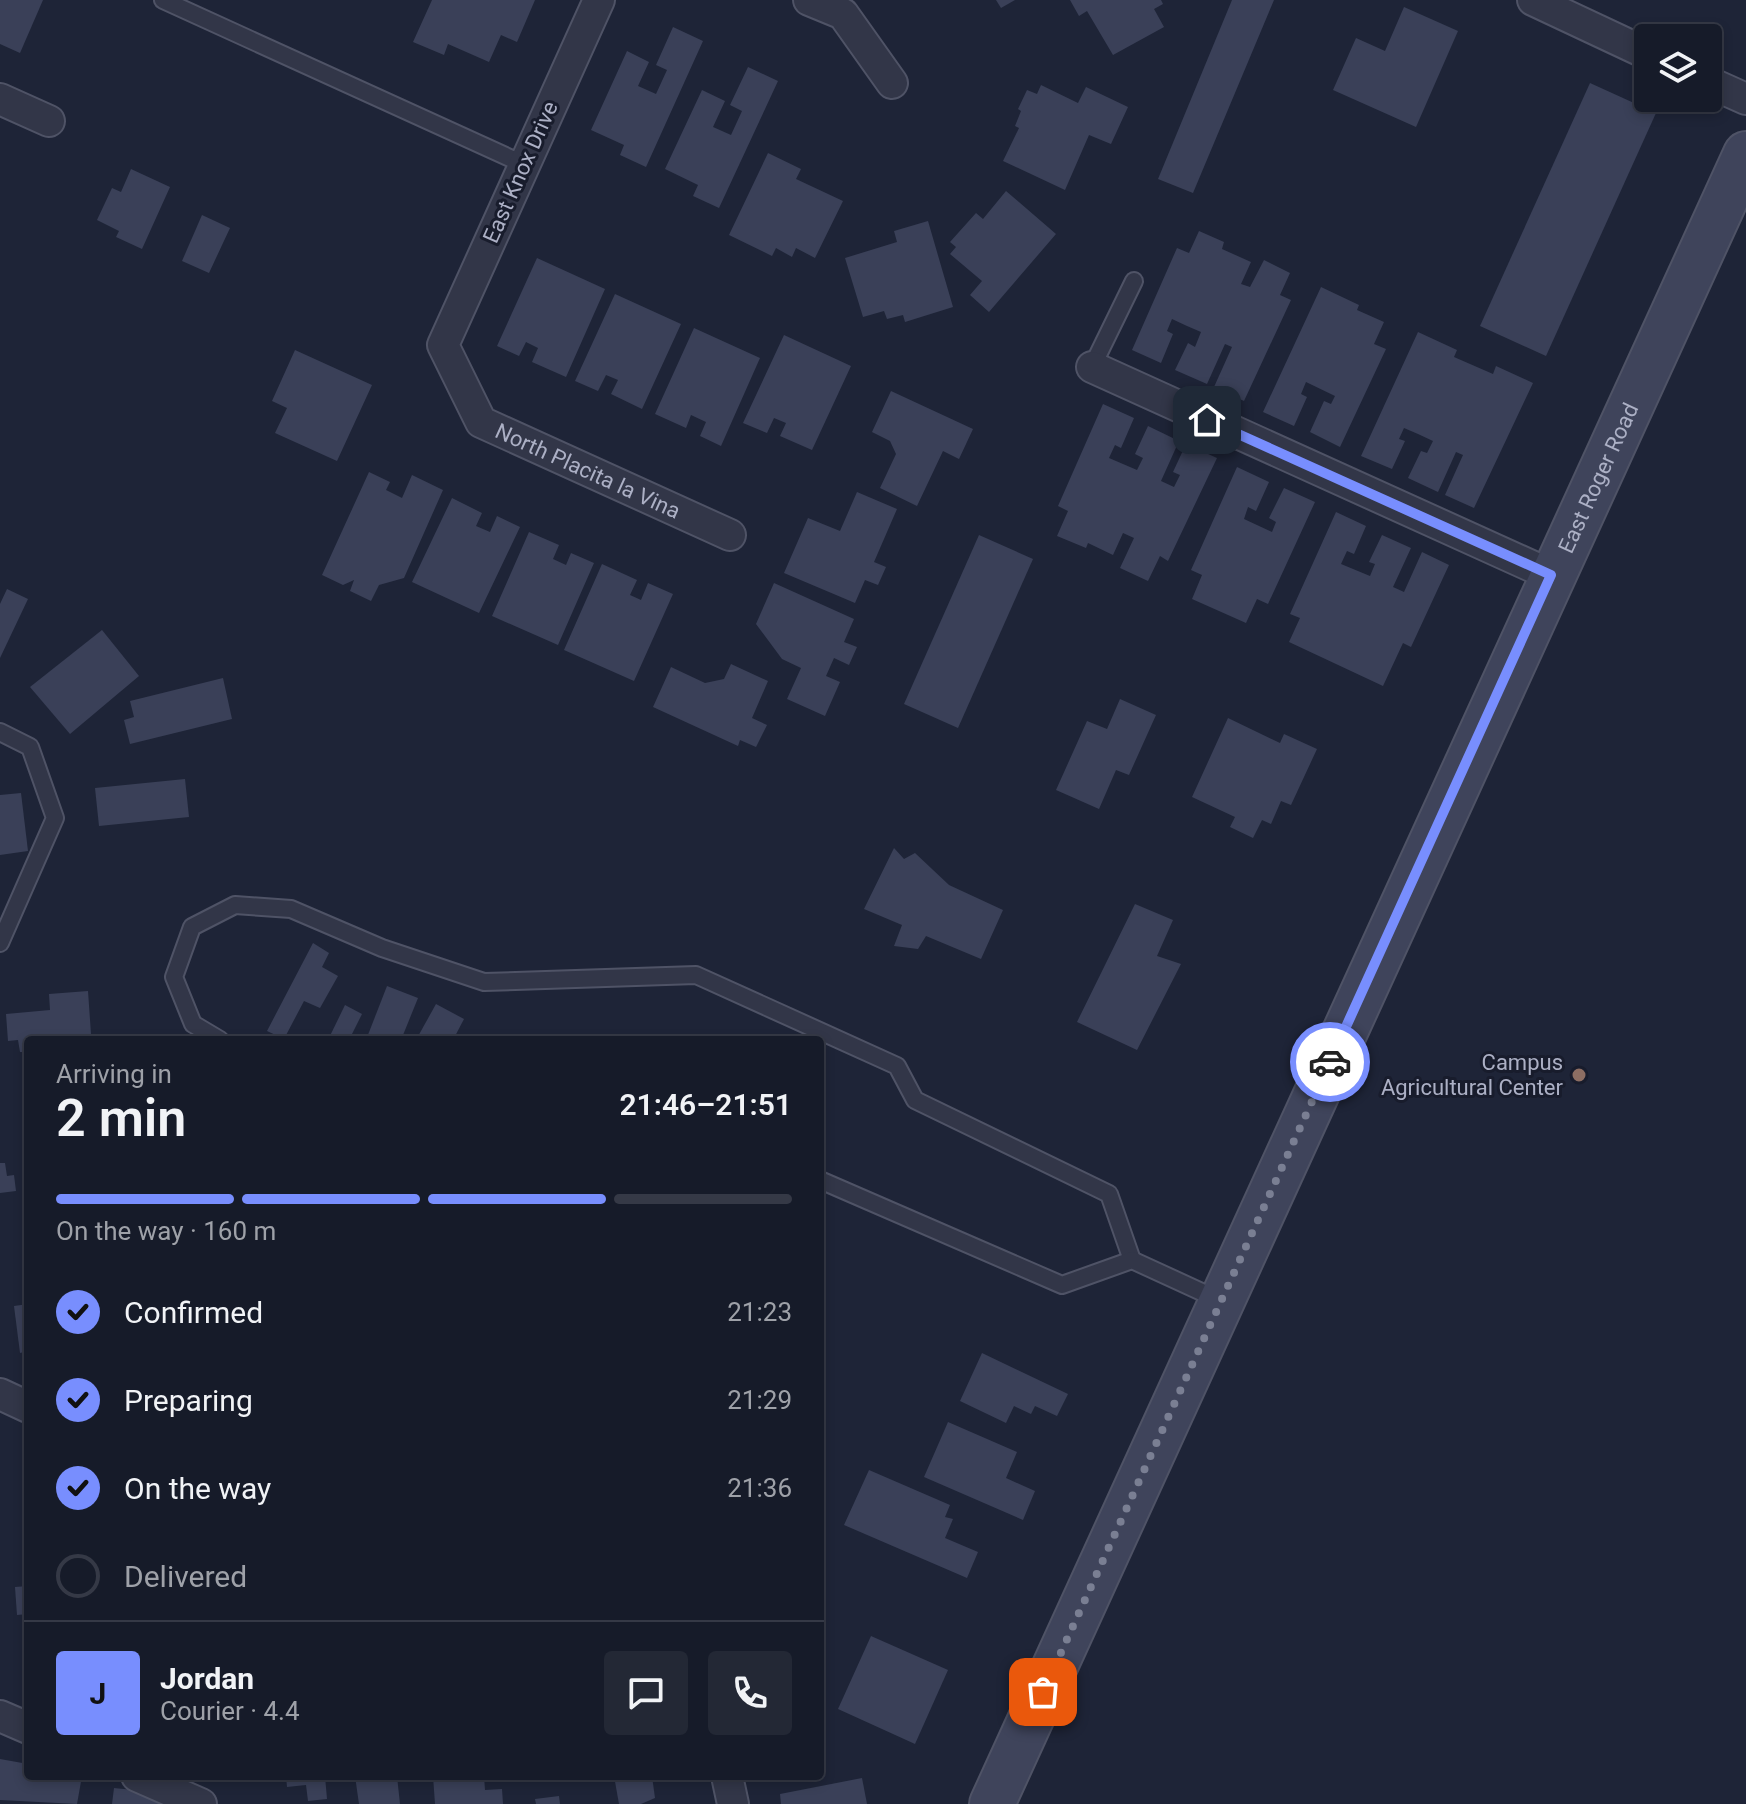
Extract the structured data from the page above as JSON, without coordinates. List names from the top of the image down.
{
  "streets": {
    "street": ["East Knox Drive", "North Placita la Vina", "East Roger Road"]
  },
  "crossings": [
    ["East Knox Drive", "North Placita la Vina"]
  ],
  "places": ["Campus Agricultural Center"],
  "page": {
    "heading": ["2 min", "Arriving in", "21:46–21:51"],
    "panel": ["Jordan", "Courier · 4.4"],
    "bar": "On the way · 160 m",
    "list": [
      ["Confirmed", "21:23"],
      ["Preparing", "21:29"],
      ["On the way", "21:36"],
      "Delivered"
    ],
    "round": "J"
  }
}
